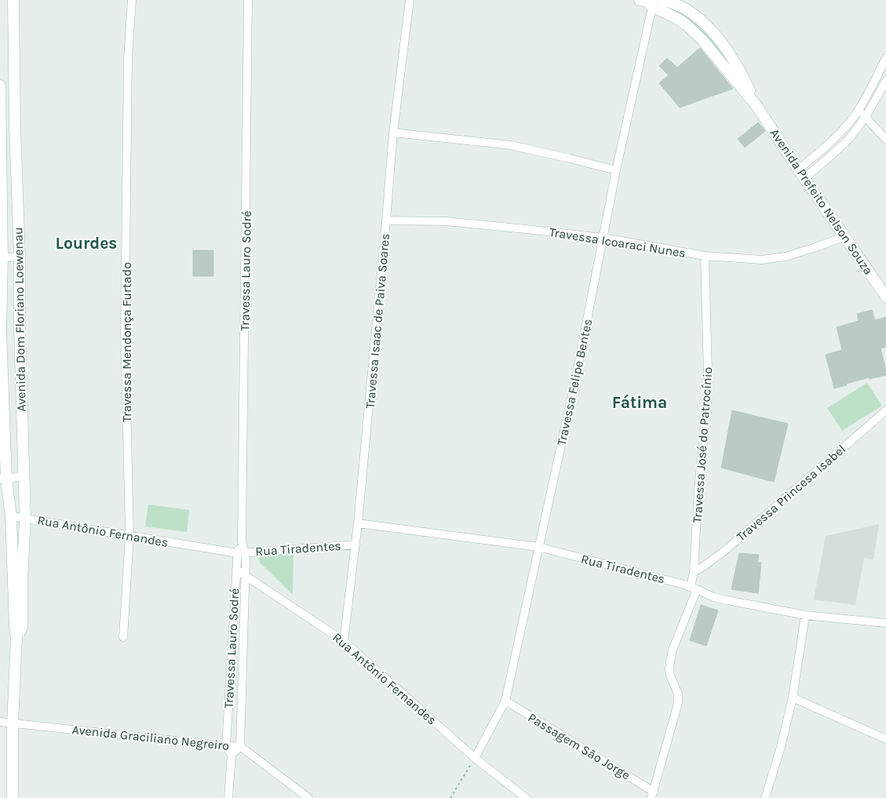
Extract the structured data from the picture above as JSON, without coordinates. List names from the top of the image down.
{
  "streets": {
    "street": [
      "Avenida Prefeito Nelson Souza",
      "Travessa Icoaraci Nunes",
      "Travessa Lauro Sodré",
      "Avenida Dom Floriano Loewenau",
      "Travessa Isaac de Paiva Soares",
      "Travessa Mendonça Furtado",
      "Travessa Felipe Bentes",
      "Travessa José do Patrocínio",
      "Travessa Princesa Isabel",
      "Rua Antônio Fernandes",
      "Rua Tiradentes",
      "Avenida Graciliano Negreiro",
      "Passagem São Jorge"
    ]
  },
  "crossings": [
    ["Avenida Prefeito Nelson Souza", "Travessa Icoaraci Nunes"],
    ["Avenida Prefeito Nelson Souza", "Travessa Felipe Bentes"],
    ["Travessa Icoaraci Nunes", "Travessa Isaac de Paiva Soares"],
    ["Travessa Icoaraci Nunes", "Travessa Felipe Bentes"],
    ["Travessa Icoaraci Nunes", "Travessa José do Patrocínio"],
    ["Travessa Lauro Sodré", "Rua Antônio Fernandes"],
    ["Travessa Lauro Sodré", "Rua Tiradentes"],
    ["Travessa Lauro Sodré", "Avenida Graciliano Negreiro"],
    ["Avenida Dom Floriano Loewenau", "Rua Antônio Fernandes"],
    ["Avenida Dom Floriano Loewenau", "Avenida Graciliano Negreiro"],
    ["Travessa Isaac de Paiva Soares", "Rua Antônio Fernandes"],
    ["Travessa Isaac de Paiva Soares", "Rua Tiradentes"],
    ["Travessa Mendonça Furtado", "Rua Antônio Fernandes"],
    ["Travessa Felipe Bentes", "Rua Antônio Fernandes"],
    ["Travessa Felipe Bentes", "Rua Tiradentes"],
    ["Travessa Felipe Bentes", "Passagem São Jorge"],
    ["Travessa José do Patrocínio", "Travessa Princesa Isabel"],
    ["Travessa José do Patrocínio", "Rua Tiradentes"],
    ["Travessa José do Patrocínio", "Passagem São Jorge"],
    ["Rua Antônio Fernandes", "Rua Tiradentes"]
  ],
  "districts": ["Lourdes", "Fátima"]
}
